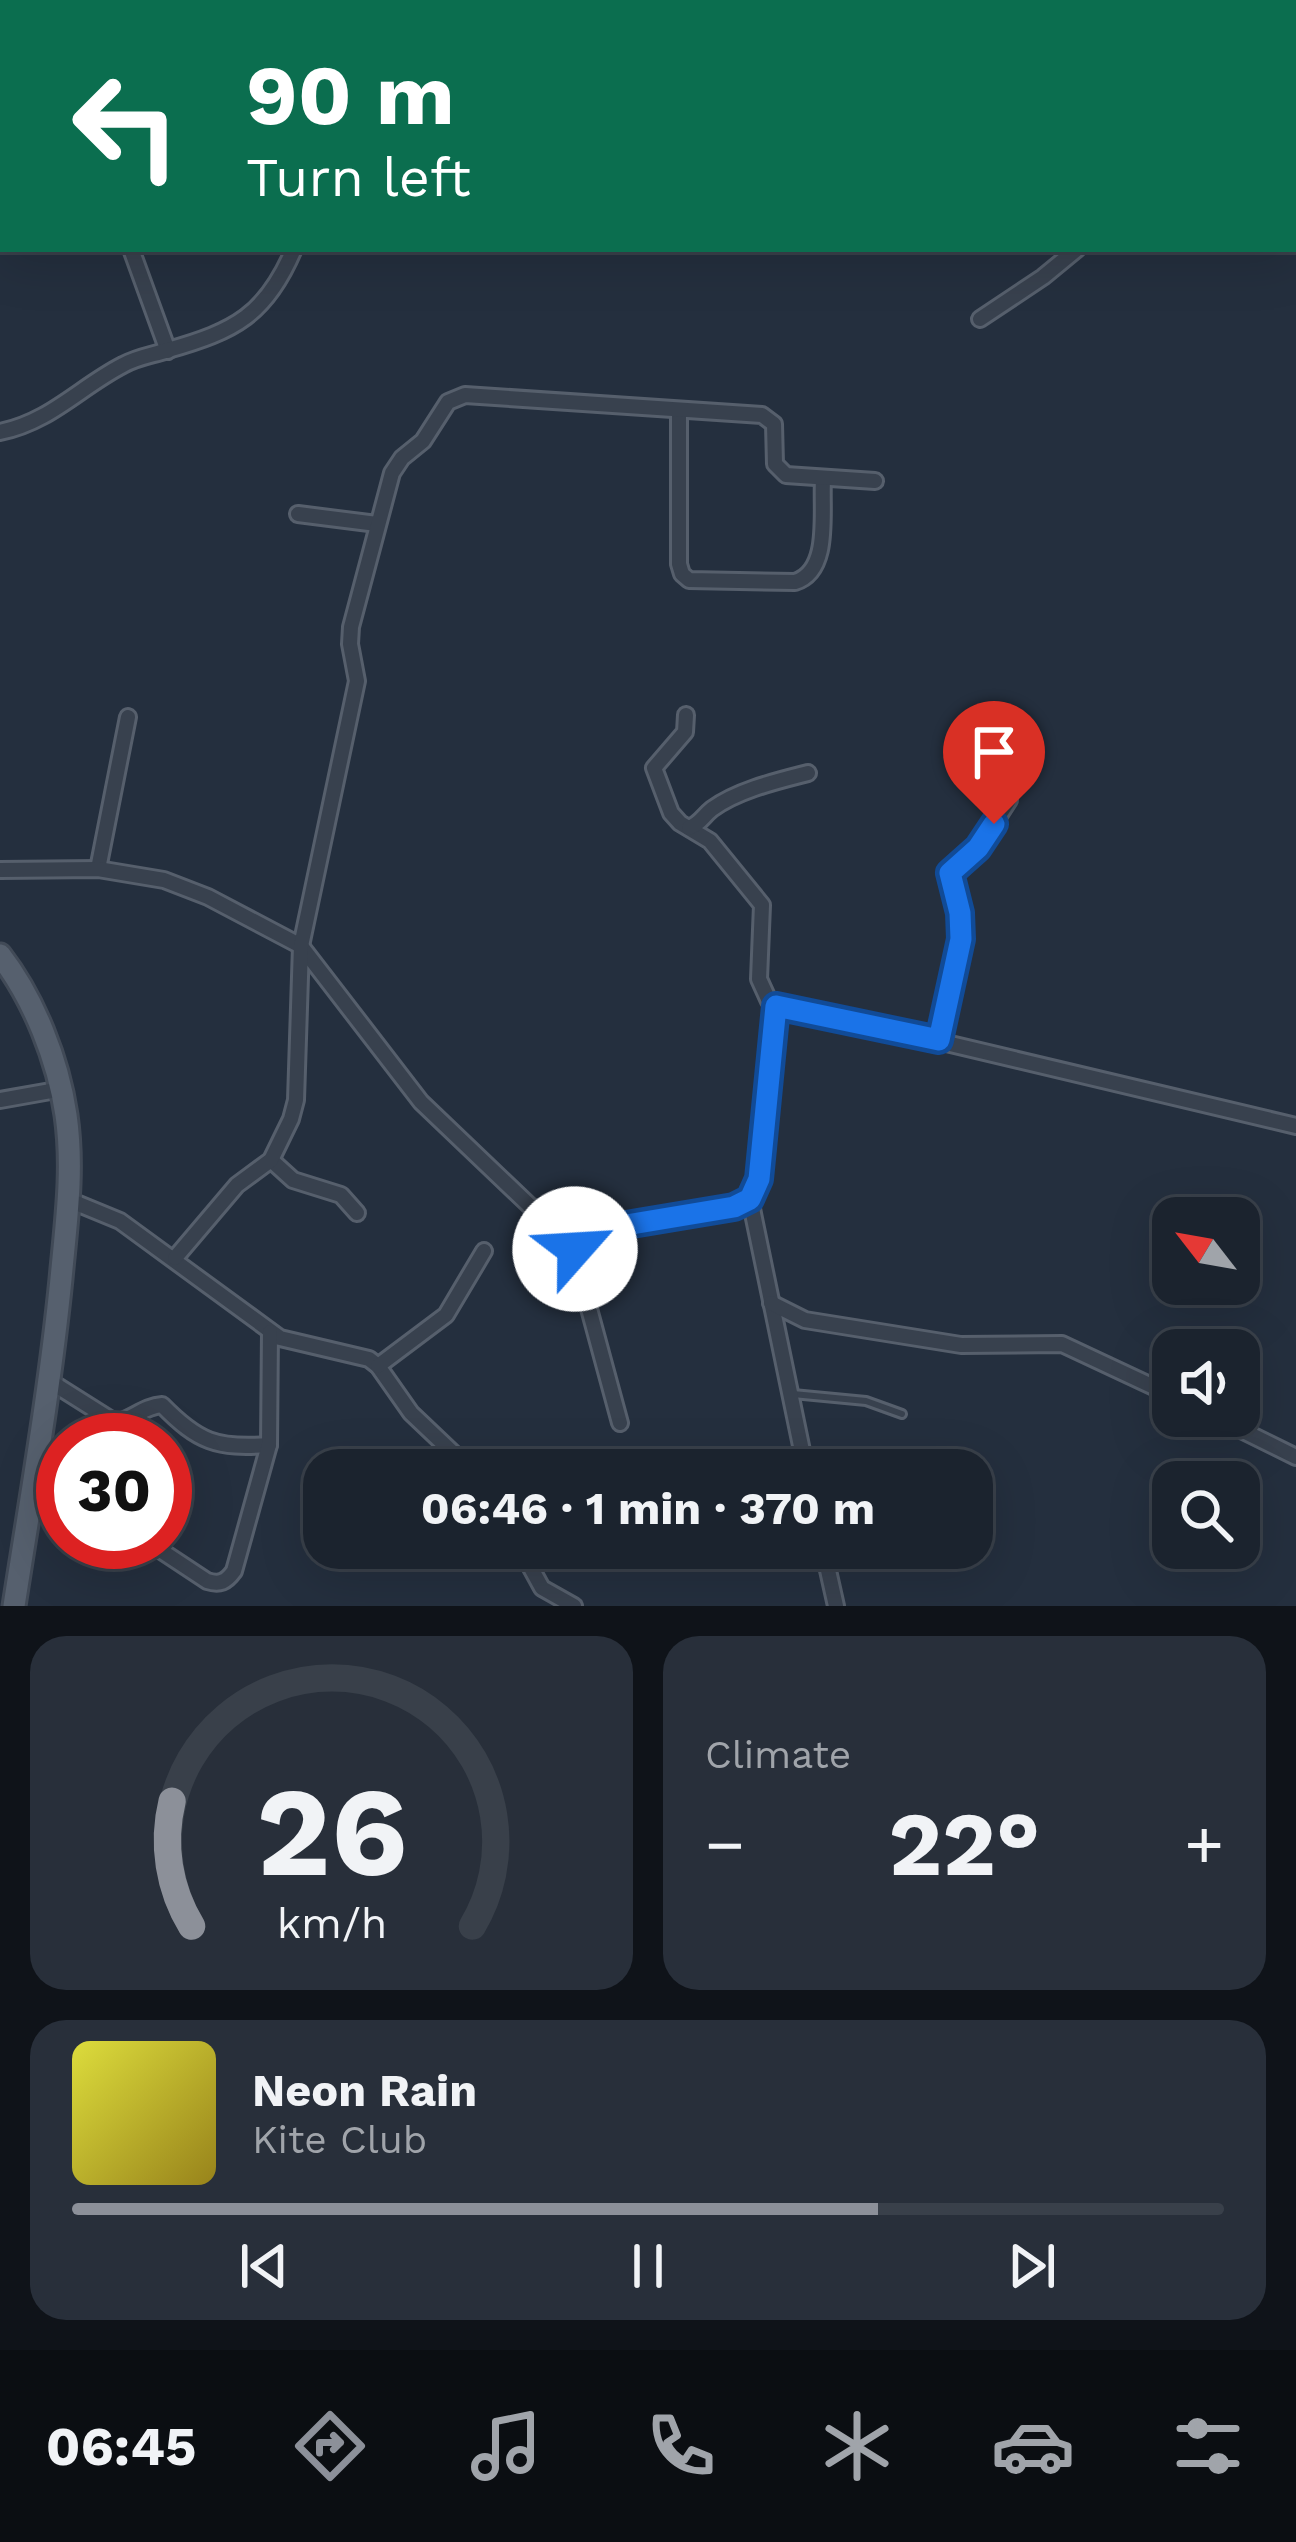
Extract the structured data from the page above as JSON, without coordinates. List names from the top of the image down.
{
  "north": "top left",
  "page": {
    "turn": ["90 m", "Turn left"],
    "limit": "30",
    "trip": "06:46 · 1 min · 370 m",
    "tile": "Climate",
    "heat": ["−", "22°", "+"],
    "song": ["Neon Rain", "Kite Club"],
    "tabs": "06:45",
    "gauge": ["26", "km/h"]
  }
}
